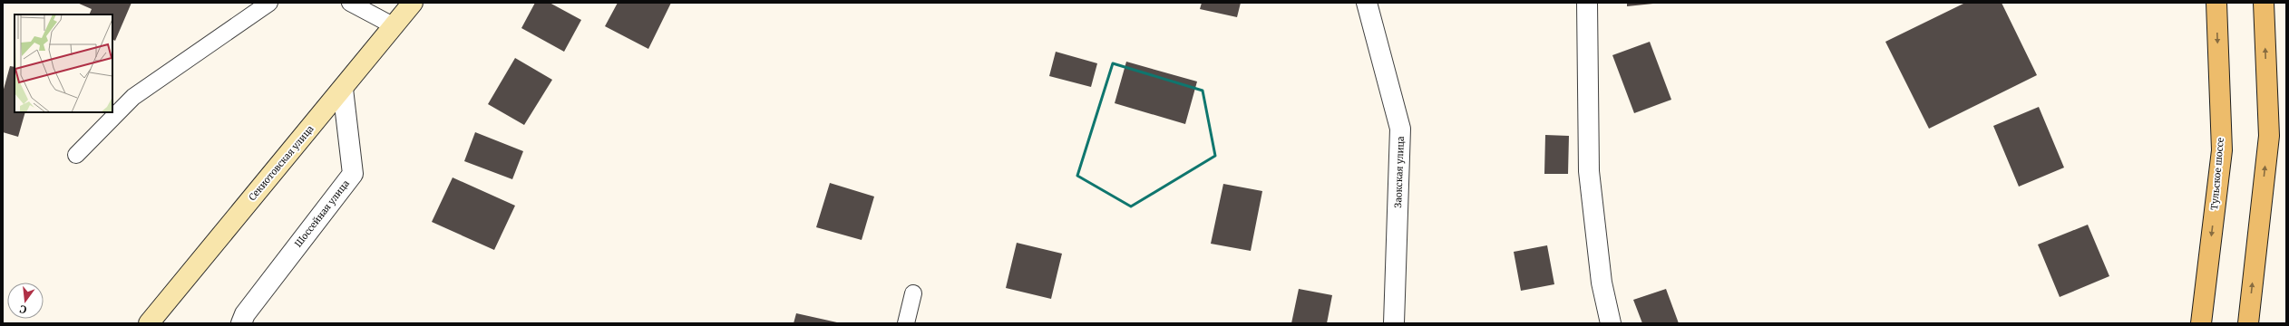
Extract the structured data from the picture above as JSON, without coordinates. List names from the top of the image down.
{
  "streets": {
    "main road": ["Секиотовская улица", "Тульское шоссе"],
    "street": ["Заокская улица", "Шоссейная улица"]
  },
  "crossings": [
    ["Секиотовская улица", "Шоссейная улица"]
  ],
  "north": "bottom"
}
